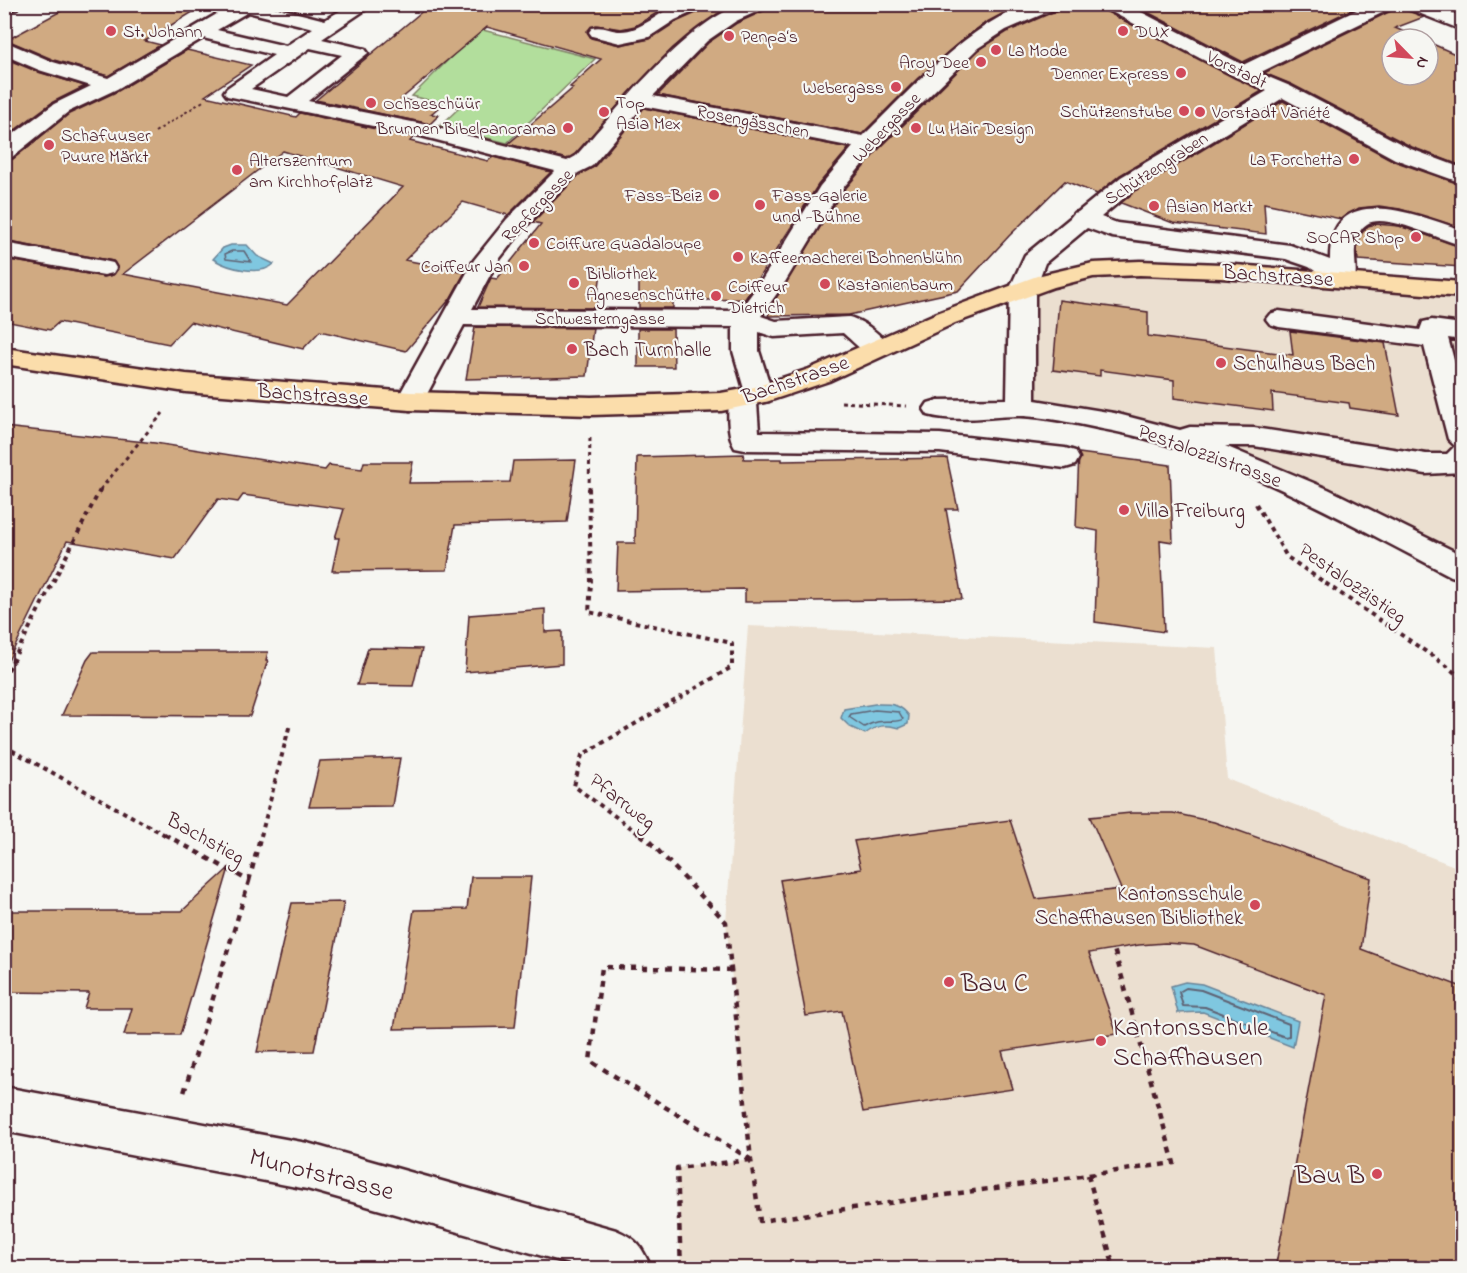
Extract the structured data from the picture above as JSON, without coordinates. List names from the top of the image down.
{
  "streets": {
    "main road": ["Bachstrasse"],
    "street": [
      "Vorstadt",
      "Rosengässchen",
      "Webergasse",
      "Schützengraben",
      "Repfergasse",
      "Schwesterngasse",
      "Pestalozzistrasse",
      "Munotstrasse"
    ],
    "path": ["Pestalozzistieg", "Pfarrweg", "Bachstieg"]
  },
  "crossings": [
    ["Vorstadt", "Schützengraben"],
    ["Rosengässchen", "Webergasse"],
    ["Rosengässchen", "Repfergasse"],
    ["Webergasse", "Schwesterngasse"],
    ["Schützengraben", "Bachstrasse"],
    ["Repfergasse", "Bachstrasse"],
    ["Repfergasse", "Schwesterngasse"],
    ["Bachstrasse", "Schwesterngasse"],
    ["Pestalozzistrasse", "Pestalozzistieg"],
    ["Bachstieg", "Munotstrasse"]
  ],
  "places": [
    "St. Johann",
    "DUX",
    "Penpa‘s",
    "La Mode",
    "Aroy Dee",
    "Denner Express",
    "Webergass",
    "Ochseschüür",
    "Schützenstube",
    "Top Asia Mex",
    "Vorstadt Variété",
    "Brunnen Bibelpanorama",
    "Lu Hair Design",
    "Schafuuser Puure Märkt",
    "La Forchetta",
    "Alterszentrum am Kirchhofplatz",
    "Fass-Beiz",
    "Fass-Galerie und -Bühne",
    "Asian Markt",
    "SOCAR Shop",
    "Coiffure Guadaloupe",
    "Kaffeemacherei Bohnenblühn",
    "Coiffeur Jan",
    "Bibliothek Agnesenschütte",
    "Kastanienbaum",
    "Coiffeur Dietrich",
    "Bach Turnhalle",
    "Schulhaus Bach",
    "Villa Freiburg",
    "Kantonsschule Schaffhausen Bibliothek",
    "Bau C",
    "Kantonsschule Schaffhausen",
    "Bau B"
  ],
  "north": "bottom right"
}
